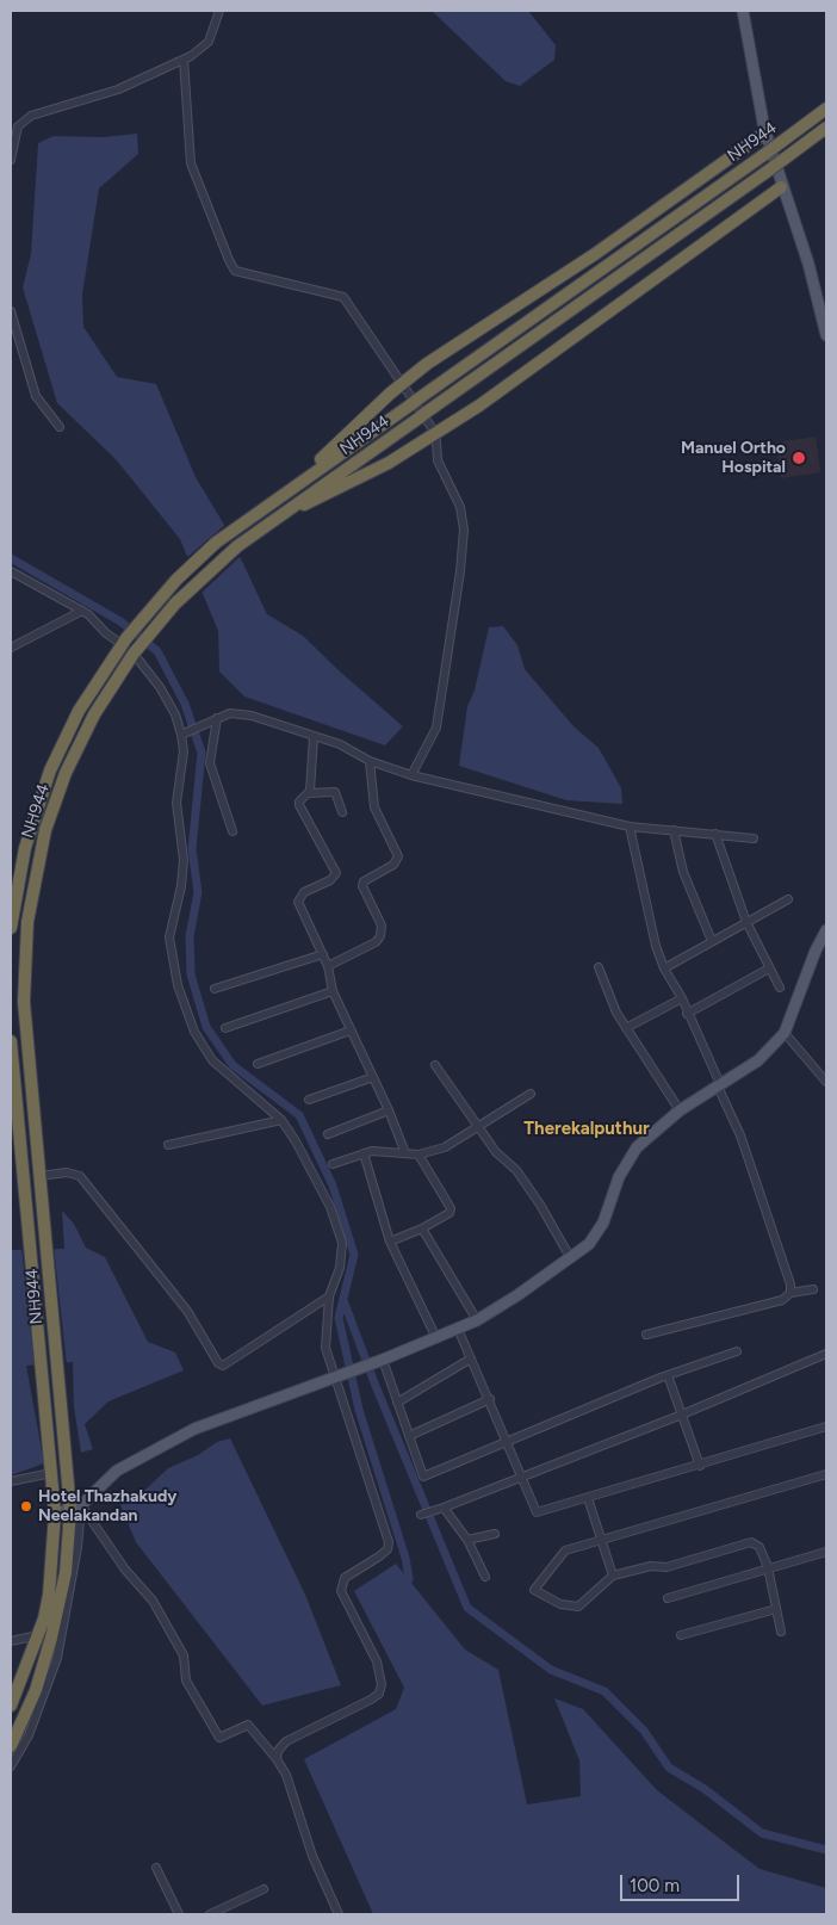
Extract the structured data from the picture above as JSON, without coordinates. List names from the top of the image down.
{
  "streets": {
    "highway": ["NH944"]
  },
  "districts": ["Therekalputhur"],
  "places": ["Manuel Ortho Hospital", "Hotel Thazhakudy Neelakandan"],
  "scale_bar": "100 m"
}
